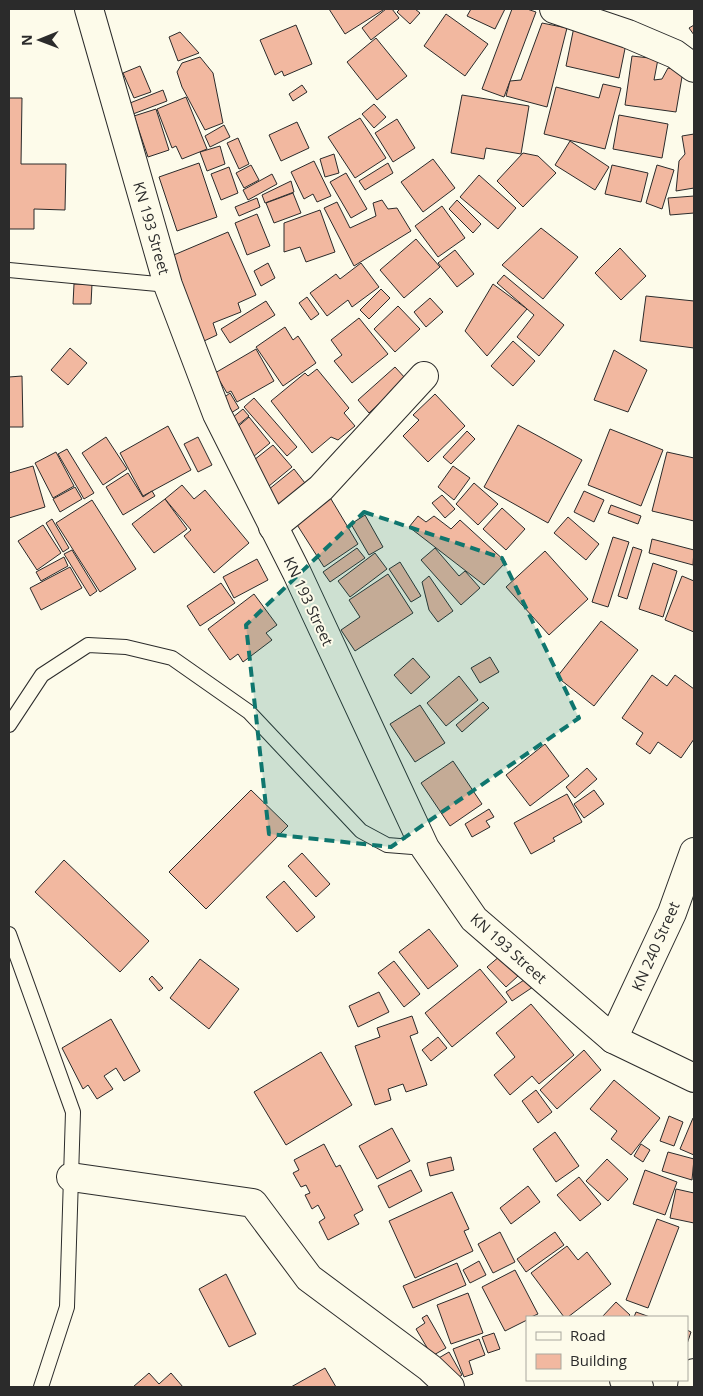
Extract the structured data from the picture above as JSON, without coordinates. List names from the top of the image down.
{
  "streets": {
    "street": ["KN 193 Street", "KN 240 Street"]
  },
  "crossings": [
    ["KN 193 Street", "KN 240 Street"]
  ],
  "legend": ["Road", "Building"],
  "north": "left"
}
